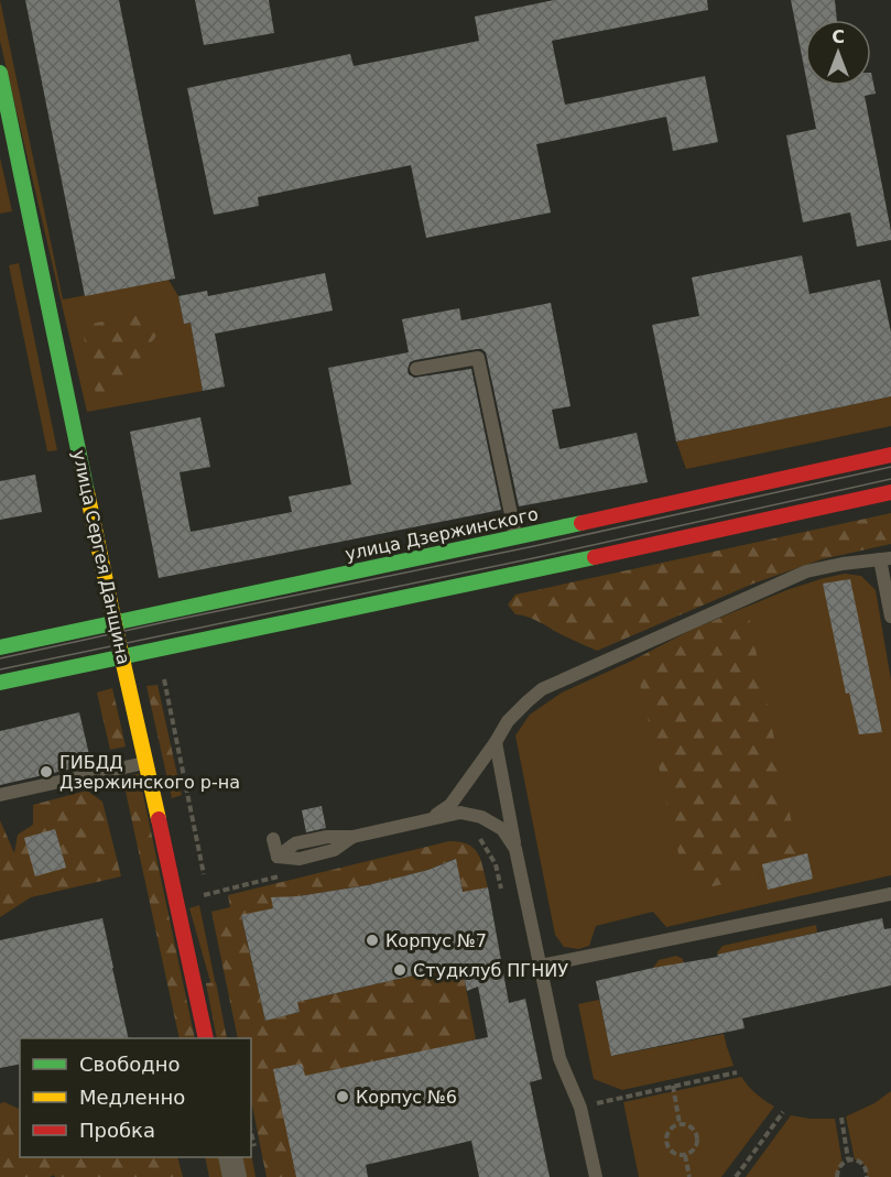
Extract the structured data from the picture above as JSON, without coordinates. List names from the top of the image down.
{
  "streets": {
    "main road": ["улица Дзержинского", "улица Сергея Данщина"]
  },
  "crossings": [
    ["улица Дзержинского", "улица Сергея Данщина"]
  ],
  "places": [
    "ГИБДД Дзержинского р-на",
    "Корпус №7",
    "Студклуб ПГНИУ",
    "Корпус №6"
  ],
  "legend": ["Свободно", "Медленно", "Пробка"],
  "north": "top"
}
